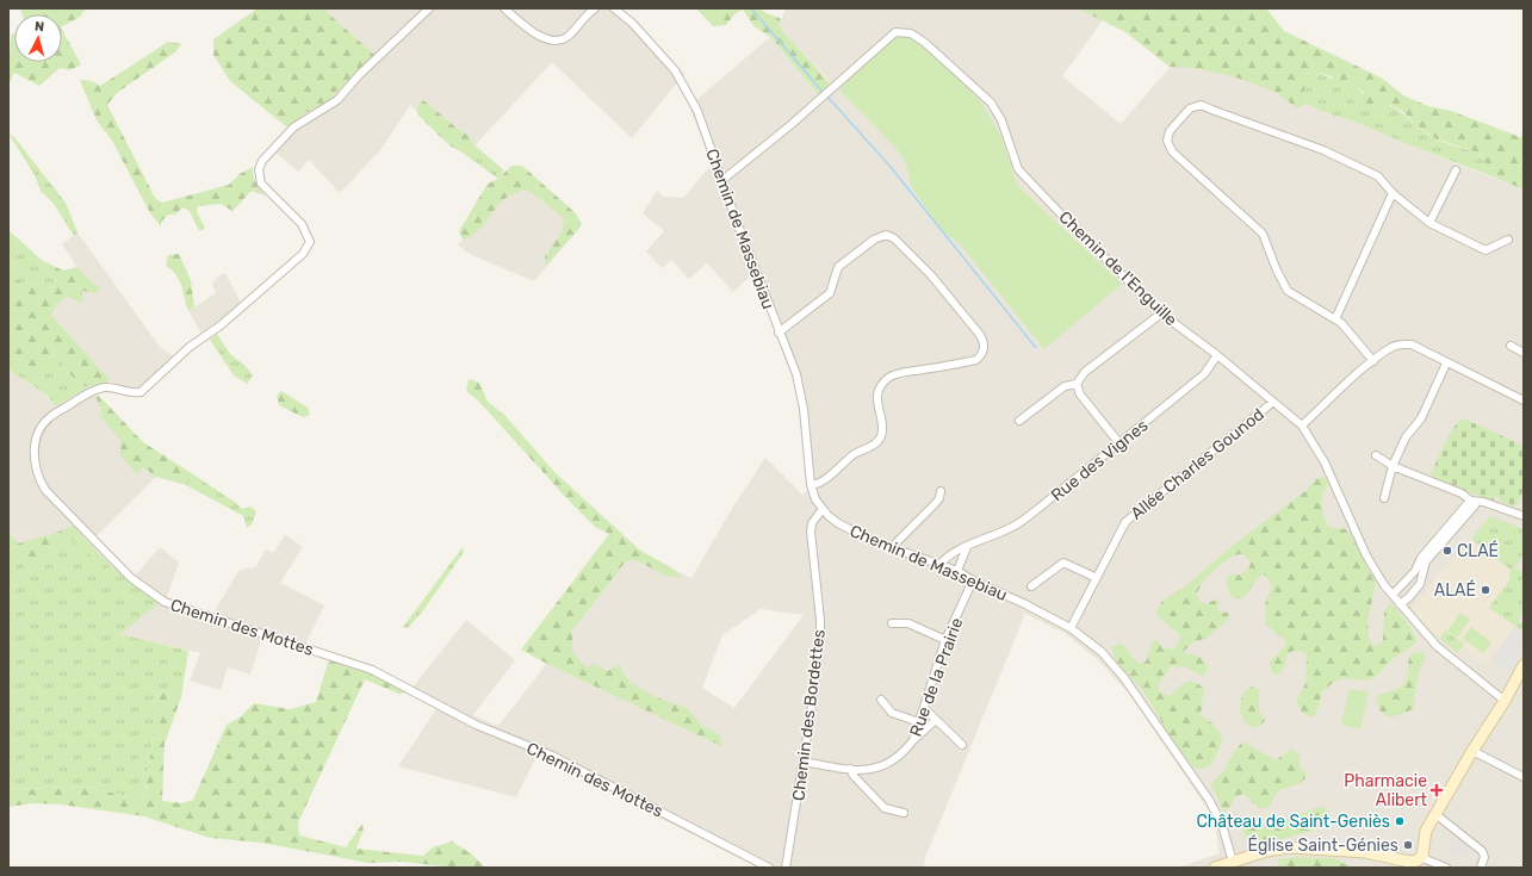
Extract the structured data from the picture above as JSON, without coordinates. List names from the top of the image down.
{
  "streets": {
    "street": [
      "Chemin de Massebiau",
      "Chemin de l'Enguille",
      "Rue des Vignes",
      "Allée Charles Gounod",
      "Chemin des Mottes",
      "Rue de la Prairie",
      "Chemin des Bordettes"
    ]
  },
  "crossings": [
    ["Chemin de Massebiau", "Chemin de l'Enguille"],
    ["Chemin de Massebiau", "Rue des Vignes"],
    ["Chemin de Massebiau", "Allée Charles Gounod"],
    ["Chemin de Massebiau", "Rue de la Prairie"],
    ["Chemin de Massebiau", "Chemin des Bordettes"],
    ["Chemin de l'Enguille", "Rue des Vignes"],
    ["Chemin de l'Enguille", "Allée Charles Gounod"],
    ["Rue de la Prairie", "Chemin des Bordettes"]
  ],
  "places": {
    "other": [
      "CLAÉ",
      "ALAÉ",
      "Château de Saint-Geniès",
      "Église Saint-Génies"
    ],
    "health": ["Pharmacie Alibert"]
  },
  "north": "top"
}
